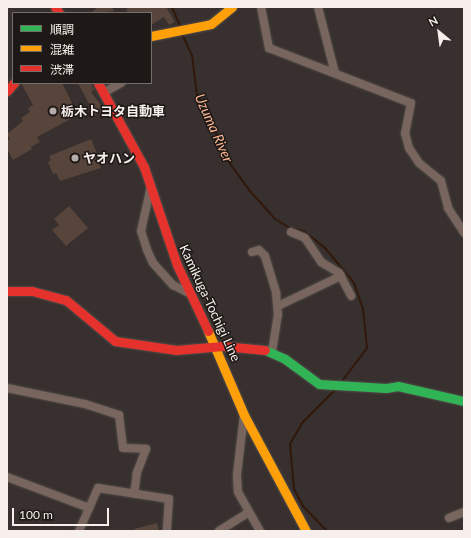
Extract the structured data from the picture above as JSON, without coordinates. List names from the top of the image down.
{
  "streets": {
    "street": ["Kamikuga-Tochigi Line"]
  },
  "water": ["Uzuma River"],
  "places": ["栃木トヨタ自動車", "ヤオハン"],
  "legend": ["順調", "混雑", "渋滞"],
  "scale_bar": "100 m",
  "north": "top left"
}
